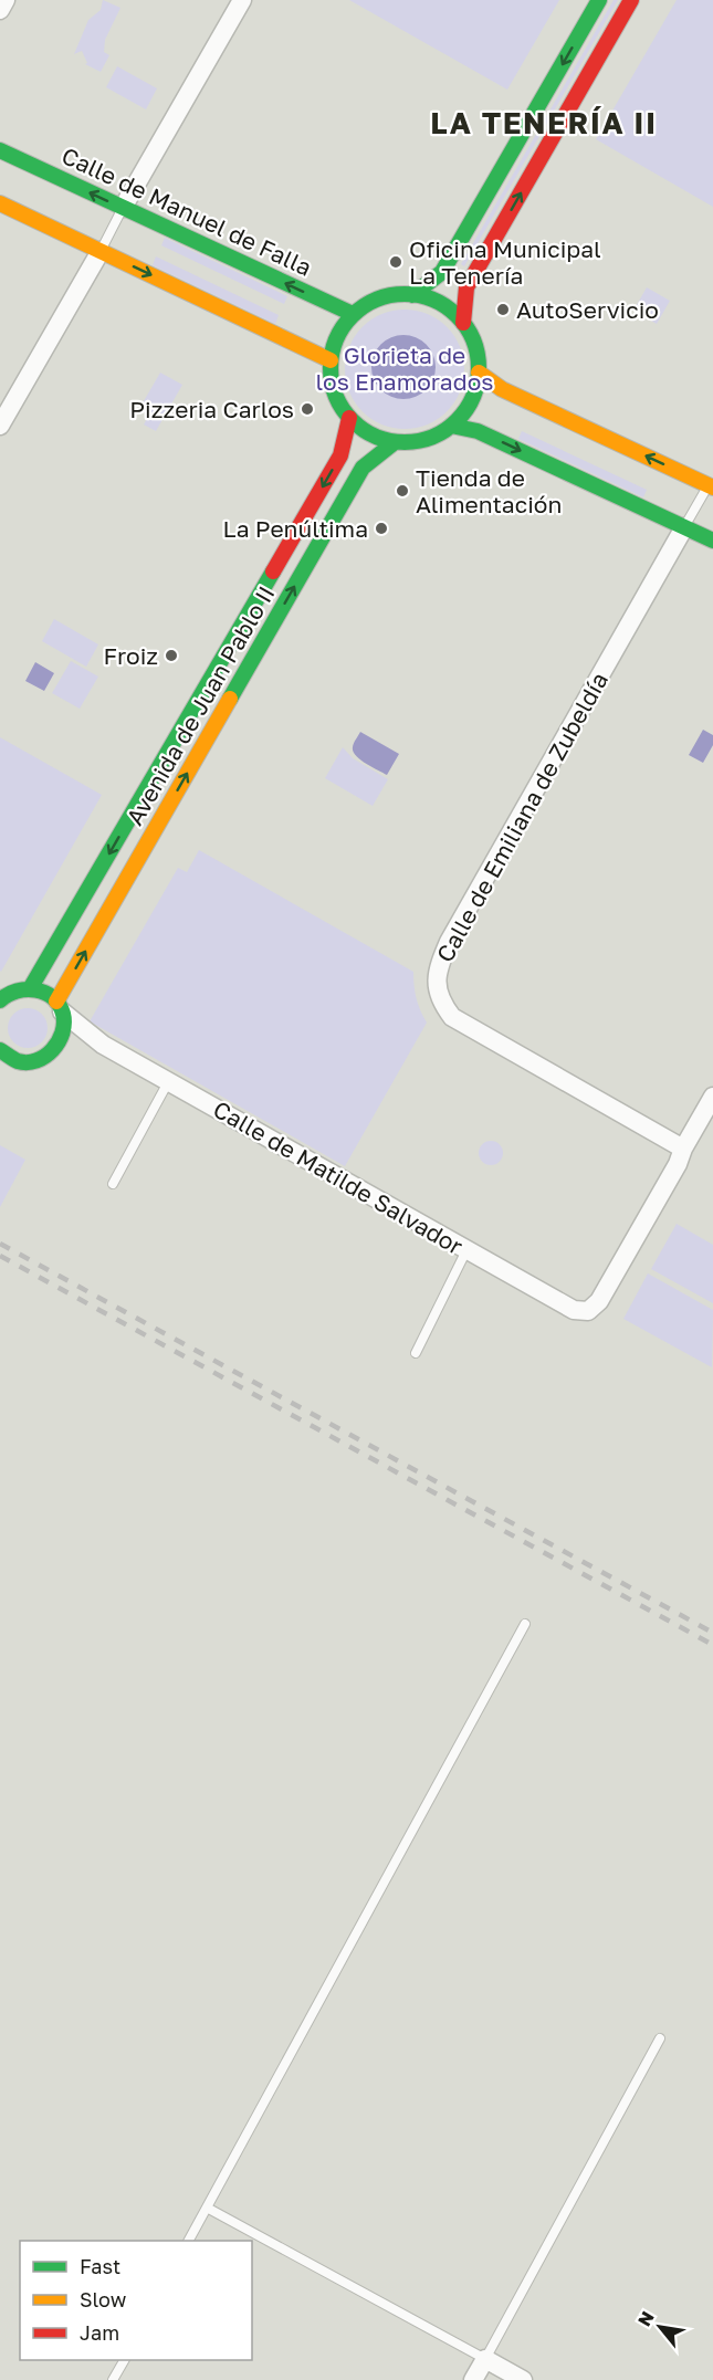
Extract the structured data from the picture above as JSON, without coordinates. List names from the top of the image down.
{
  "streets": {
    "street": [
      "Calle de Manuel de Falla",
      "Avenida de Juan Pablo II",
      "Calle de Emiliana de Zubeldía",
      "Calle de Matilde Salvador"
    ]
  },
  "crossings": [
    ["Calle de Manuel de Falla", "Avenida de Juan Pablo II"],
    ["Avenida de Juan Pablo II", "Calle de Matilde Salvador"],
    ["Calle de Emiliana de Zubeldía", "Calle de Matilde Salvador"]
  ],
  "districts": ["LA TENERÍA II"],
  "parks": ["Glorieta de los Enamorados"],
  "places": [
    "Oficina Municipal La Tenería",
    "AutoServicio",
    "Pizzeria Carlos",
    "Tienda de Alimentación",
    "La Penúltima",
    "Froiz"
  ],
  "legend": ["Fast", "Slow", "Jam"],
  "north": "top left"
}
